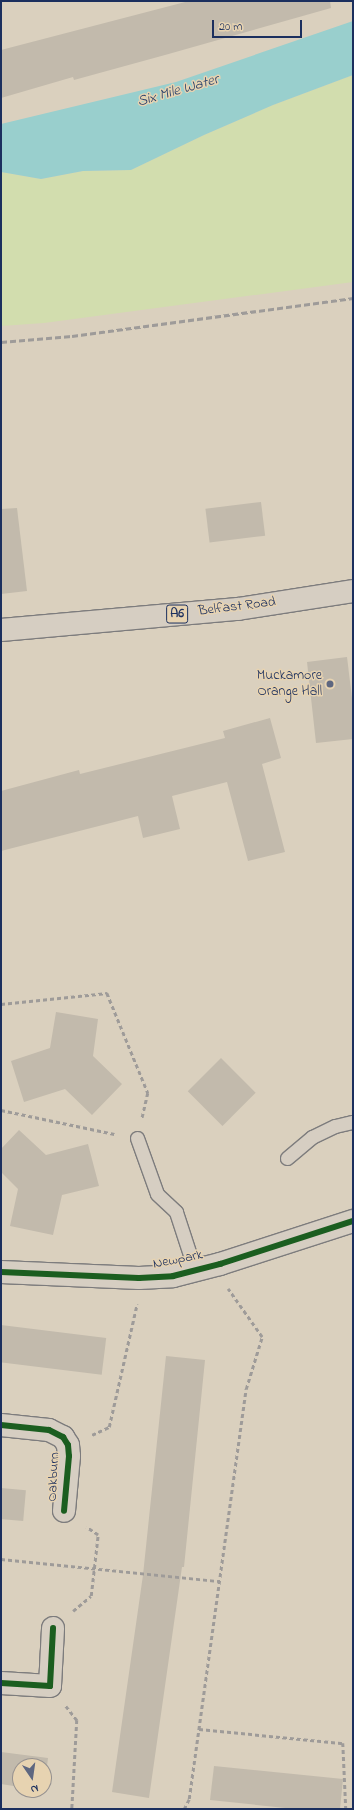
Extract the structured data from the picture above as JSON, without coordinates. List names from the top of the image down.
{
  "streets": {
    "street": [
      "Belfast Road",
      "A6",
      "Newpark",
      "Oakburn"
    ]
  },
  "water": ["Six Mile Water"],
  "places": ["Muckamore Orange Hall"],
  "scale_bar": "20 m",
  "north": "bottom"
}
